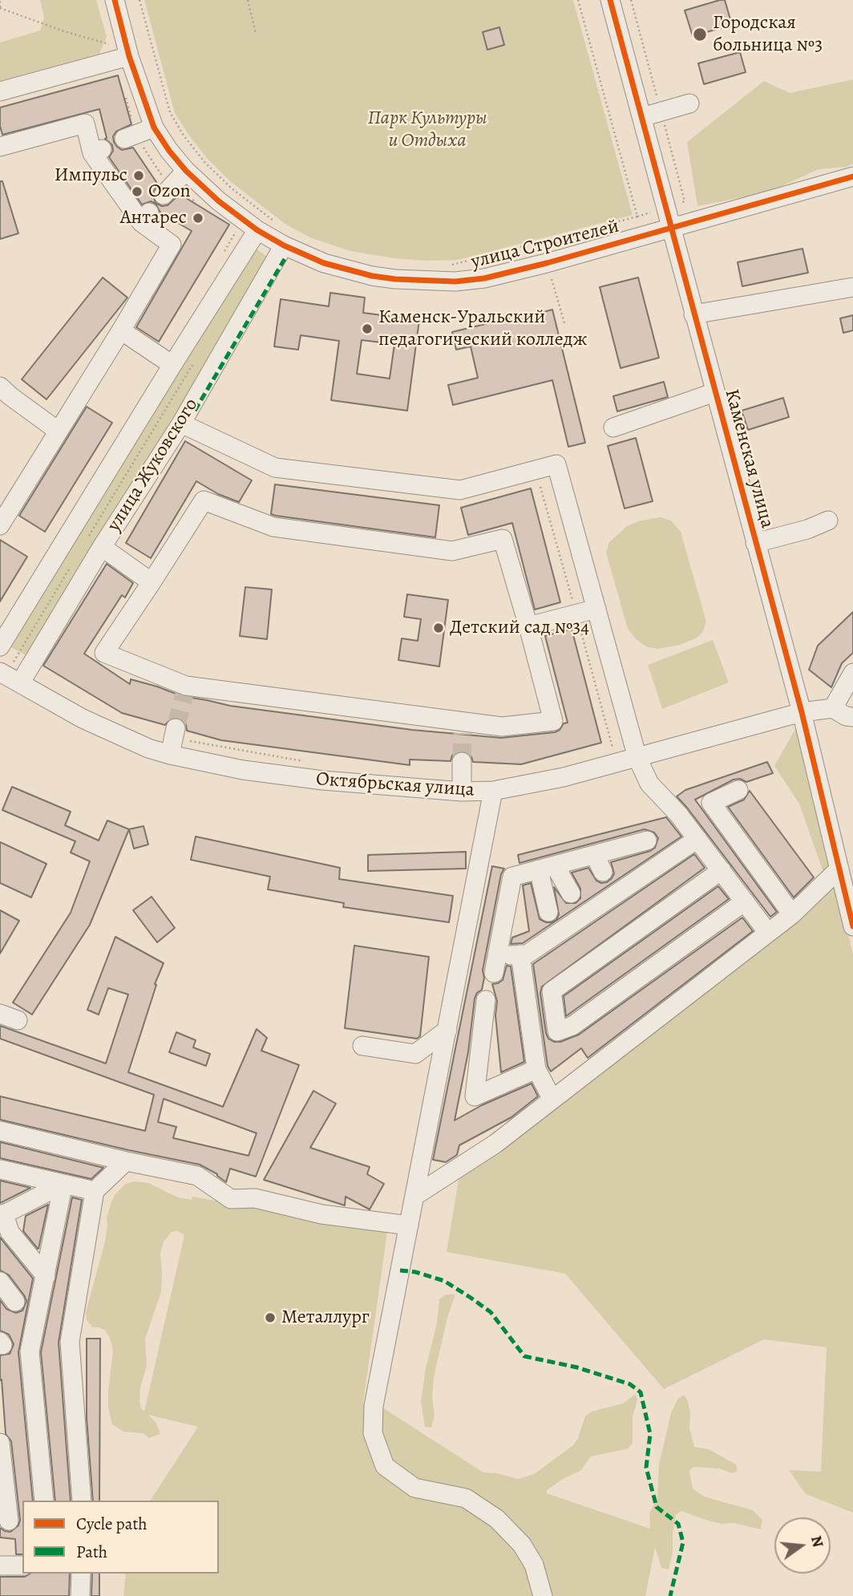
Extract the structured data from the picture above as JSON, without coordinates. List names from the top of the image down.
{
  "streets": {
    "street": [
      "улица Строителей",
      "Каменская улица",
      "улица Жуковского",
      "Октябрьская улица"
    ]
  },
  "crossings": [
    ["улица Строителей", "Каменская улица"],
    ["улица Строителей", "улица Жуковского"],
    ["Каменская улица", "Октябрьская улица"],
    ["улица Жуковского", "Октябрьская улица"]
  ],
  "parks": ["Парк Культуры и Отдыха"],
  "places": [
    "Городская больница №3",
    "Импульс",
    "Ozon",
    "Антарес",
    "Каменск-Уральский педагогический колледж",
    "Детский сад №34",
    "Металлург"
  ],
  "legend": ["Cycle path", "Path"],
  "north": "right"
}
